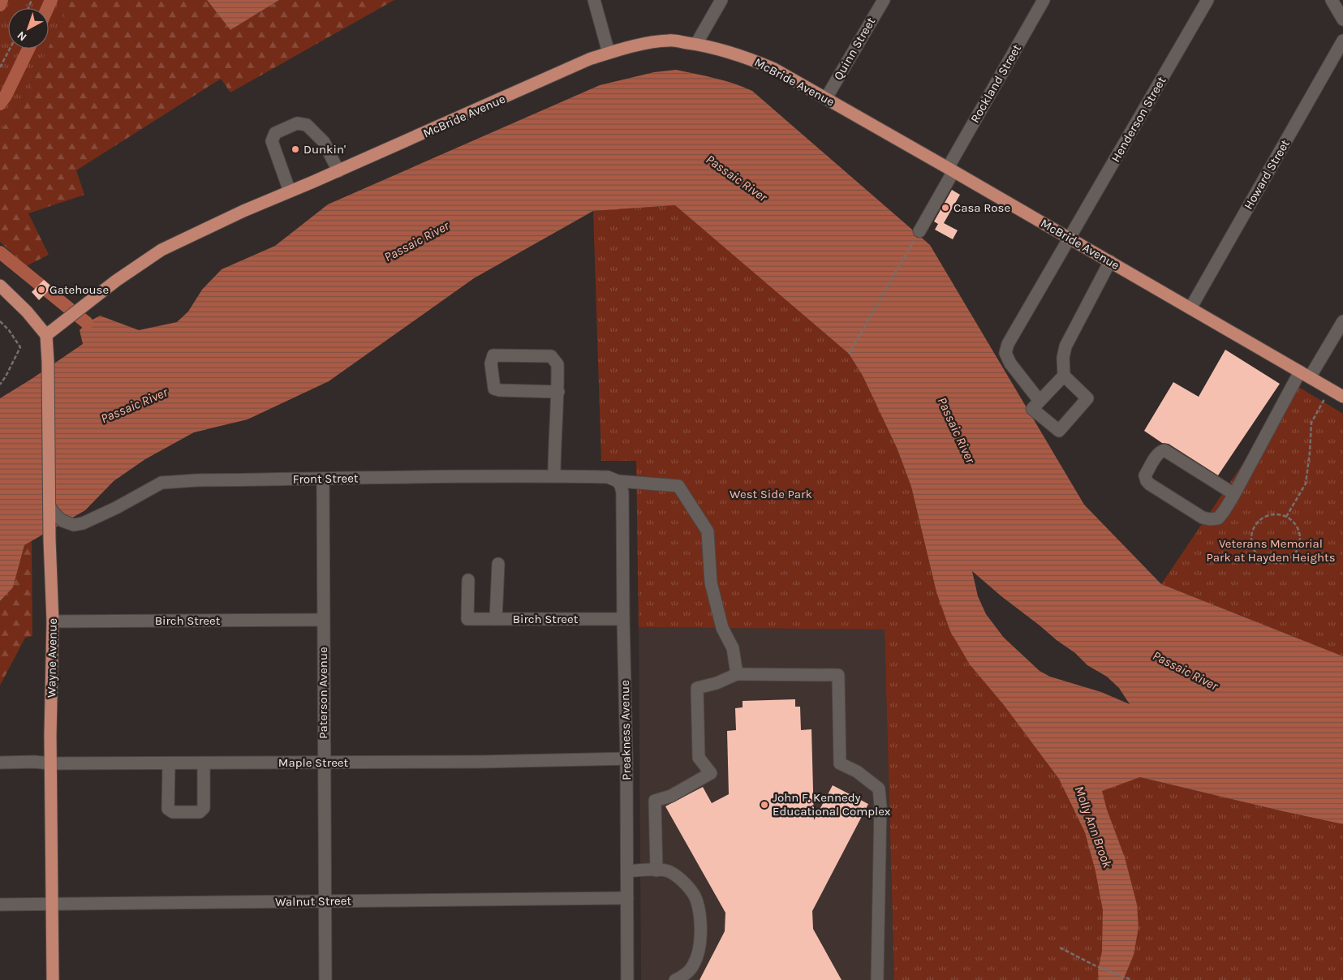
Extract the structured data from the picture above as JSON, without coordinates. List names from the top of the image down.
{
  "streets": {
    "main road": ["McBride Avenue", "Wayne Avenue"],
    "street": [
      "Quinn Street",
      "Rockland Street",
      "Henderson Street",
      "Howard Street",
      "Front Street",
      "Birch Street",
      "Paterson Avenue",
      "Preakness Avenue",
      "Maple Street",
      "Walnut Street"
    ]
  },
  "crossings": [
    ["Quinn Street", "McBride Avenue"],
    ["McBride Avenue", "Rockland Street"],
    ["McBride Avenue", "Henderson Street"],
    ["McBride Avenue", "Howard Street"],
    ["McBride Avenue", "Wayne Avenue"],
    ["Front Street", "Wayne Avenue"],
    ["Front Street", "Paterson Avenue"],
    ["Front Street", "Preakness Avenue"],
    ["Birch Street", "Wayne Avenue"],
    ["Birch Street", "Paterson Avenue"],
    ["Birch Street", "Preakness Avenue"],
    ["Wayne Avenue", "Maple Street"],
    ["Wayne Avenue", "Walnut Street"],
    ["Paterson Avenue", "Maple Street"],
    ["Paterson Avenue", "Walnut Street"],
    ["Preakness Avenue", "Maple Street"],
    ["Preakness Avenue", "Walnut Street"]
  ],
  "water": ["Passaic River", "Molly Ann Brook"],
  "parks": ["West Side Park", "Veterans Memorial Park at Hayden Heights"],
  "places": [
    "Dunkin'",
    "Casa Rose",
    "Gatehouse",
    "John F. Kennedy Educational Complex"
  ],
  "north": "bottom left"
}
